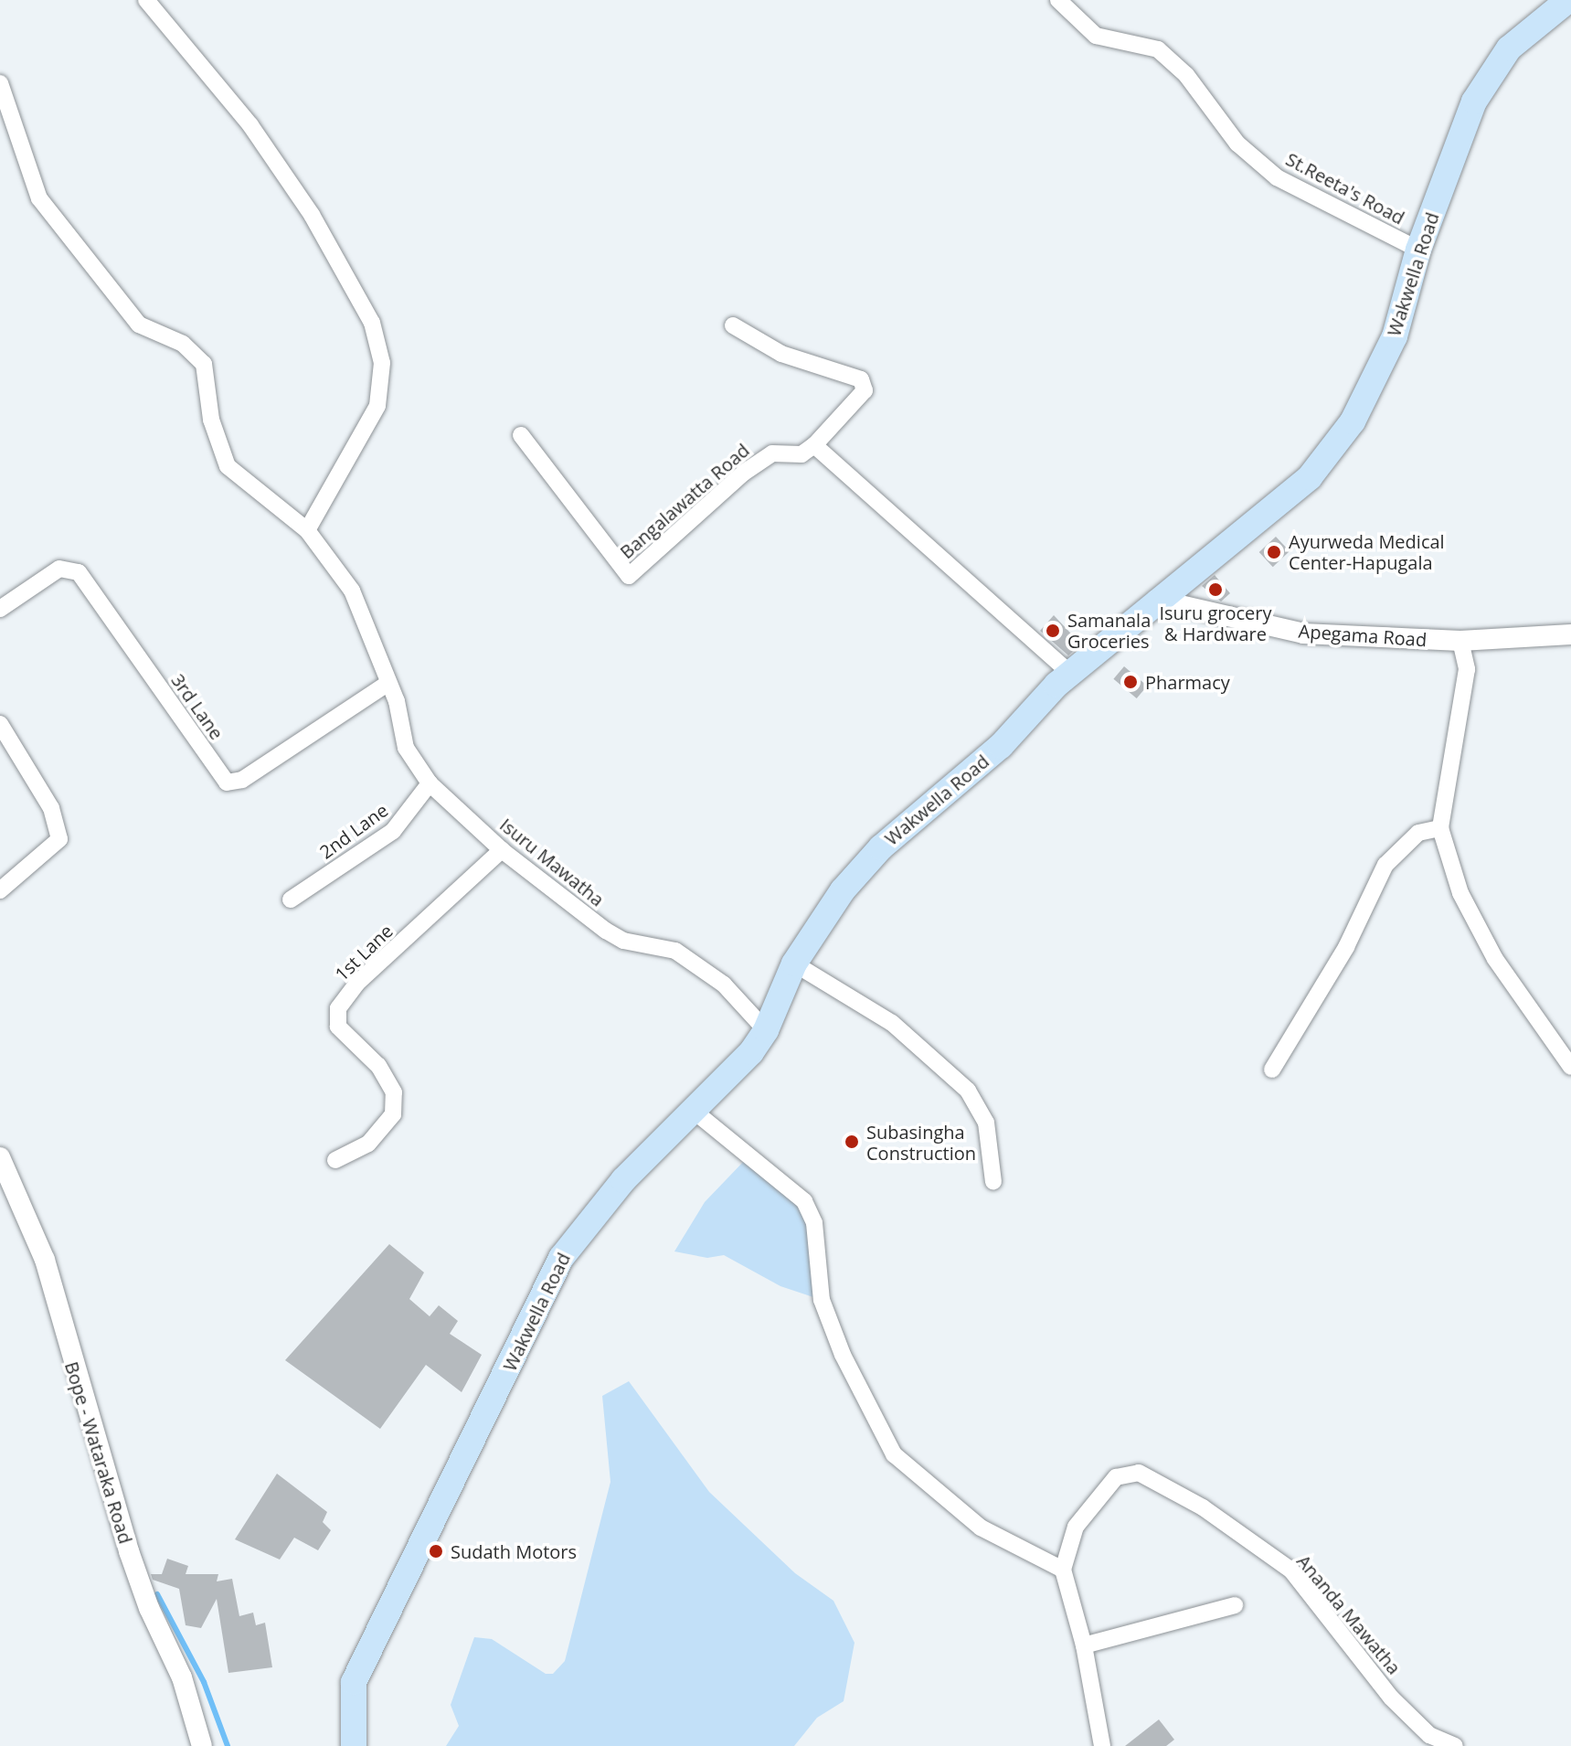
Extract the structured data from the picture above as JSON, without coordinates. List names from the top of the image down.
{
  "streets": {
    "main road": ["Wakwella Road"],
    "street": [
      "St.Reeta's Road",
      "Bangalawatta Road",
      "Apegama Road",
      "3rd Lane",
      "2nd Lane",
      "Isuru Mawatha",
      "1st Lane",
      "Bope - Wataraka Road",
      "Ananda Mawatha"
    ]
  },
  "crossings": [
    ["St.Reeta's Road", "Wakwella Road"],
    ["Wakwella Road", "Apegama Road"],
    ["Wakwella Road", "Isuru Mawatha"],
    ["3rd Lane", "Isuru Mawatha"],
    ["2nd Lane", "Isuru Mawatha"],
    ["Isuru Mawatha", "1st Lane"]
  ],
  "places": [
    "Ayurweda Medical Center-Hapugala",
    "Isuru grocery & Hardware",
    "Samanala Groceries",
    "Pharmacy",
    "Subasingha Construction",
    "Sudath Motors"
  ]
}
